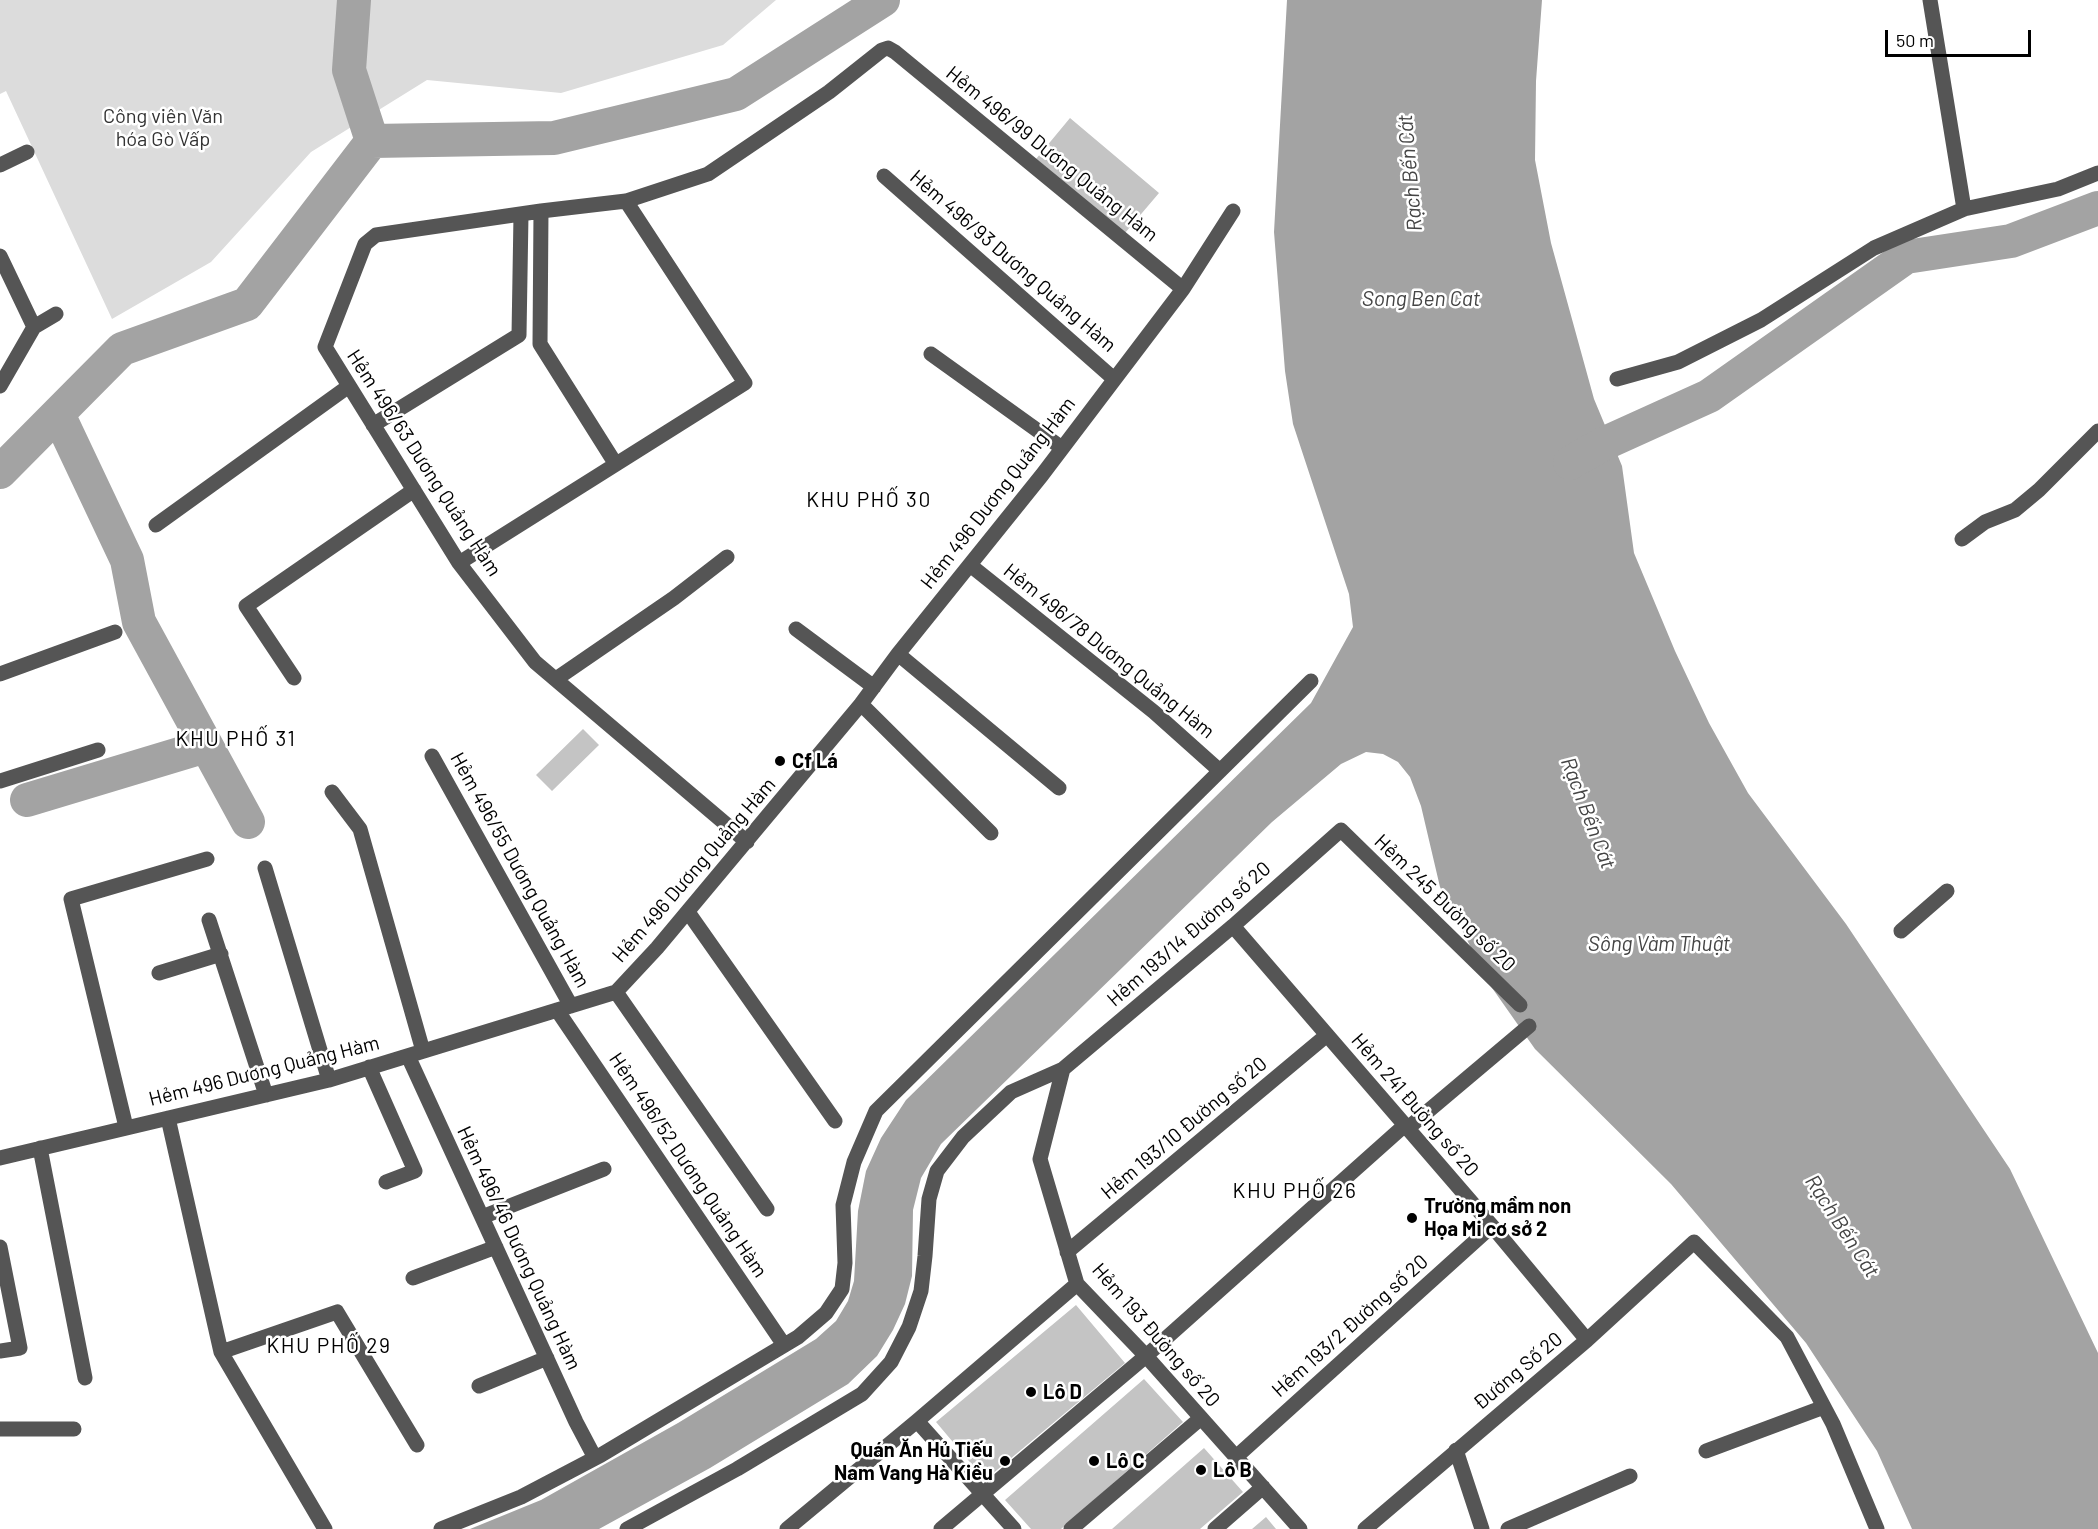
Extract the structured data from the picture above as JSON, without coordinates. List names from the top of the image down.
{
  "streets": {
    "street": [
      "Hẻm 496/99 Dương Quảng Hàm",
      "Hẻm 496/93 Dương Quảng Hàm",
      "Hẻm 496/63 Dương Quảng Hàm",
      "Hẻm 496 Dương Quảng Hàm",
      "Hẻm 496/78 Dương Quảng Hàm",
      "Hẻm 496/55 Dương Quảng Hàm",
      "Hẻm 245 Đường số 20",
      "Hẻm 193/14 Đường số 20",
      "Hẻm 241 Đường số 20",
      "Hẻm 193/10 Đường số 20",
      "Hẻm 496/52 Dương Quảng Hàm",
      "Hẻm 496/46 Dương Quảng Hàm",
      "Hẻm 193/2 Đường số 20",
      "Hẻm 193 Đường số 20",
      "Đường Số 20"
    ]
  },
  "crossings": [
    ["Hẻm 496/99 Dương Quảng Hàm", "Hẻm 496/63 Dương Quảng Hàm"],
    ["Hẻm 496/99 Dương Quảng Hàm", "Hẻm 496 Dương Quảng Hàm"],
    ["Hẻm 496/93 Dương Quảng Hàm", "Hẻm 496 Dương Quảng Hàm"],
    ["Hẻm 496/63 Dương Quảng Hàm", "Hẻm 496 Dương Quảng Hàm"],
    ["Hẻm 496 Dương Quảng Hàm", "Hẻm 496/78 Dương Quảng Hàm"],
    ["Hẻm 496 Dương Quảng Hàm", "Hẻm 496/55 Dương Quảng Hàm"],
    ["Hẻm 496 Dương Quảng Hàm", "Hẻm 496/52 Dương Quảng Hàm"],
    ["Hẻm 496 Dương Quảng Hàm", "Hẻm 496/46 Dương Quảng Hàm"],
    ["Hẻm 496/55 Dương Quảng Hàm", "Hẻm 496/52 Dương Quảng Hàm"],
    ["Hẻm 245 Đường số 20", "Hẻm 193/14 Đường số 20"],
    ["Hẻm 193/14 Đường số 20", "Hẻm 241 Đường số 20"],
    ["Hẻm 193/14 Đường số 20", "Hẻm 193 Đường số 20"],
    ["Hẻm 241 Đường số 20", "Hẻm 193/10 Đường số 20"],
    ["Hẻm 241 Đường số 20", "Hẻm 193/2 Đường số 20"],
    ["Hẻm 241 Đường số 20", "Đường Số 20"],
    ["Hẻm 193/10 Đường số 20", "Hẻm 193 Đường số 20"],
    ["Hẻm 193/2 Đường số 20", "Hẻm 193 Đường số 20"]
  ],
  "districts": [
    "KHU PHỐ 30",
    "KHU PHỐ 31",
    "KHU PHỐ 26",
    "KHU PHỐ 29"
  ],
  "water": ["Rạch Bến Cát", "Song Ben Cat", "Sông Vàm Thuật"],
  "parks": ["Công viên Văn hóa Gò Vấp"],
  "places": [
    "Cf Lá",
    "Trường mầm non Họa Mi cơ sở 2",
    "Lô D",
    "Quán Ăn Hủ Tiếu Nam Vang Hà Kiều",
    "Lô C",
    "Lô B"
  ],
  "scale_bar": "50 m"
}
